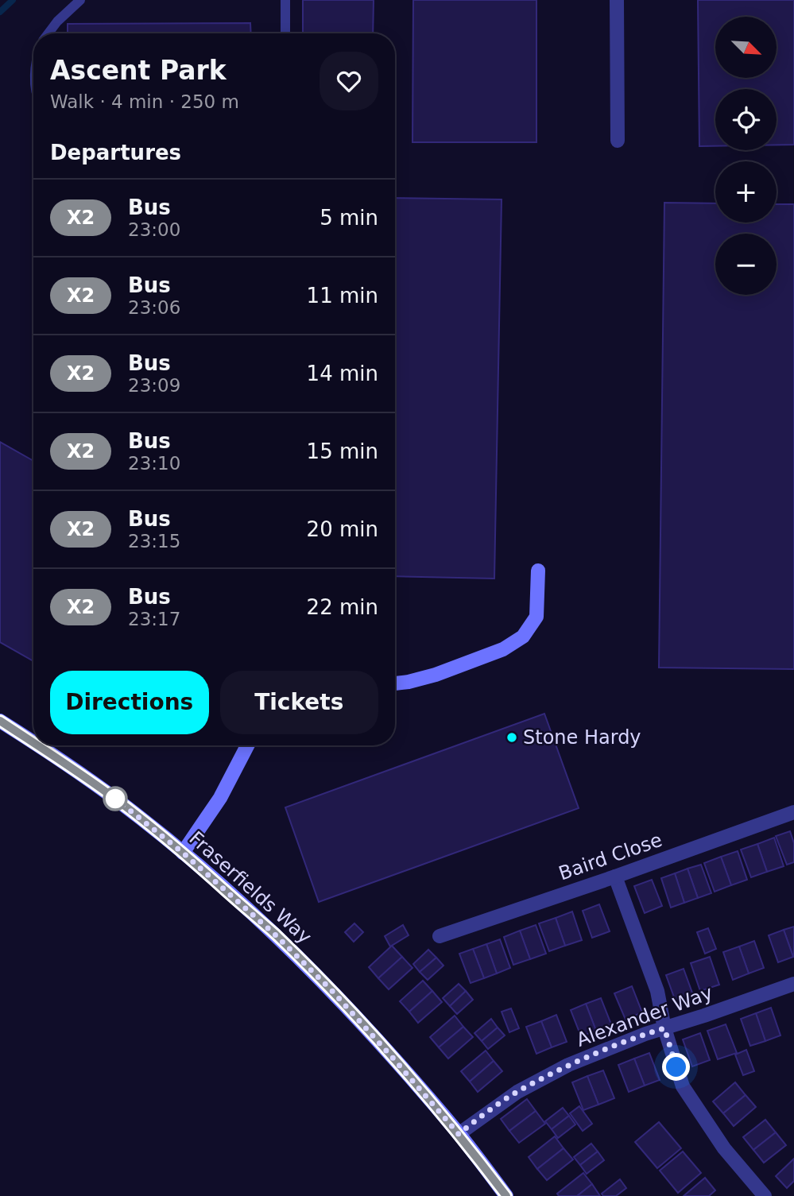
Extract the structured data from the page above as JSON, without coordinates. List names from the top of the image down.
{
  "streets": {
    "street": ["Baird Close", "Fraserfields Way", "Alexander Way"]
  },
  "crossings": [
    ["Fraserfields Way", "Alexander Way"]
  ],
  "places": ["Stone Hardy"],
  "lines": ["bus line X2"],
  "north": "bottom right",
  "page": {
    "map_buttons": ["+", "−"],
    "heading": [
      ["Ascent Park", "Walk · 4 min · 250 m"],
      "Departures"
    ],
    "list": [
      {
        "mark": "X2",
        "name": "Bus",
        "note": "23:00",
        "value": "5 min"
      },
      {
        "mark": "X2",
        "name": "Bus",
        "note": "23:06",
        "value": "11 min"
      },
      {
        "mark": "X2",
        "name": "Bus",
        "note": "23:09",
        "value": "14 min"
      },
      {
        "mark": "X2",
        "name": "Bus",
        "note": "23:10",
        "value": "15 min"
      },
      {
        "mark": "X2",
        "name": "Bus",
        "note": "23:15",
        "value": "20 min"
      },
      {
        "mark": "X2",
        "name": "Bus",
        "note": "23:17",
        "value": "22 min"
      }
    ],
    "buttons": ["Directions", "Tickets"]
  }
}
